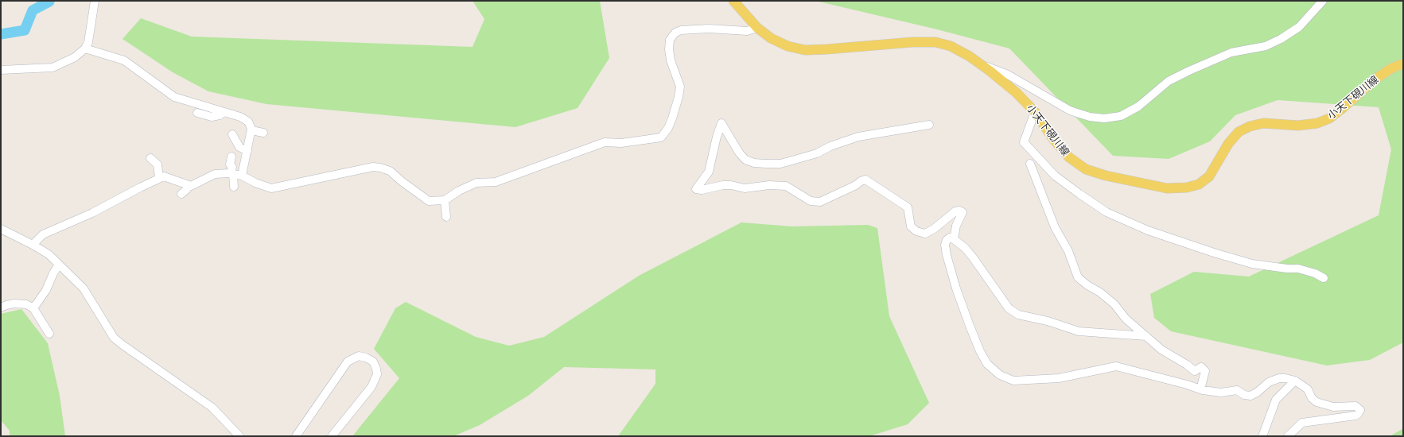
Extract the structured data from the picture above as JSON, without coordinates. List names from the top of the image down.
{
  "streets": {
    "main road": ["小天下硯川線"]
  }
}
